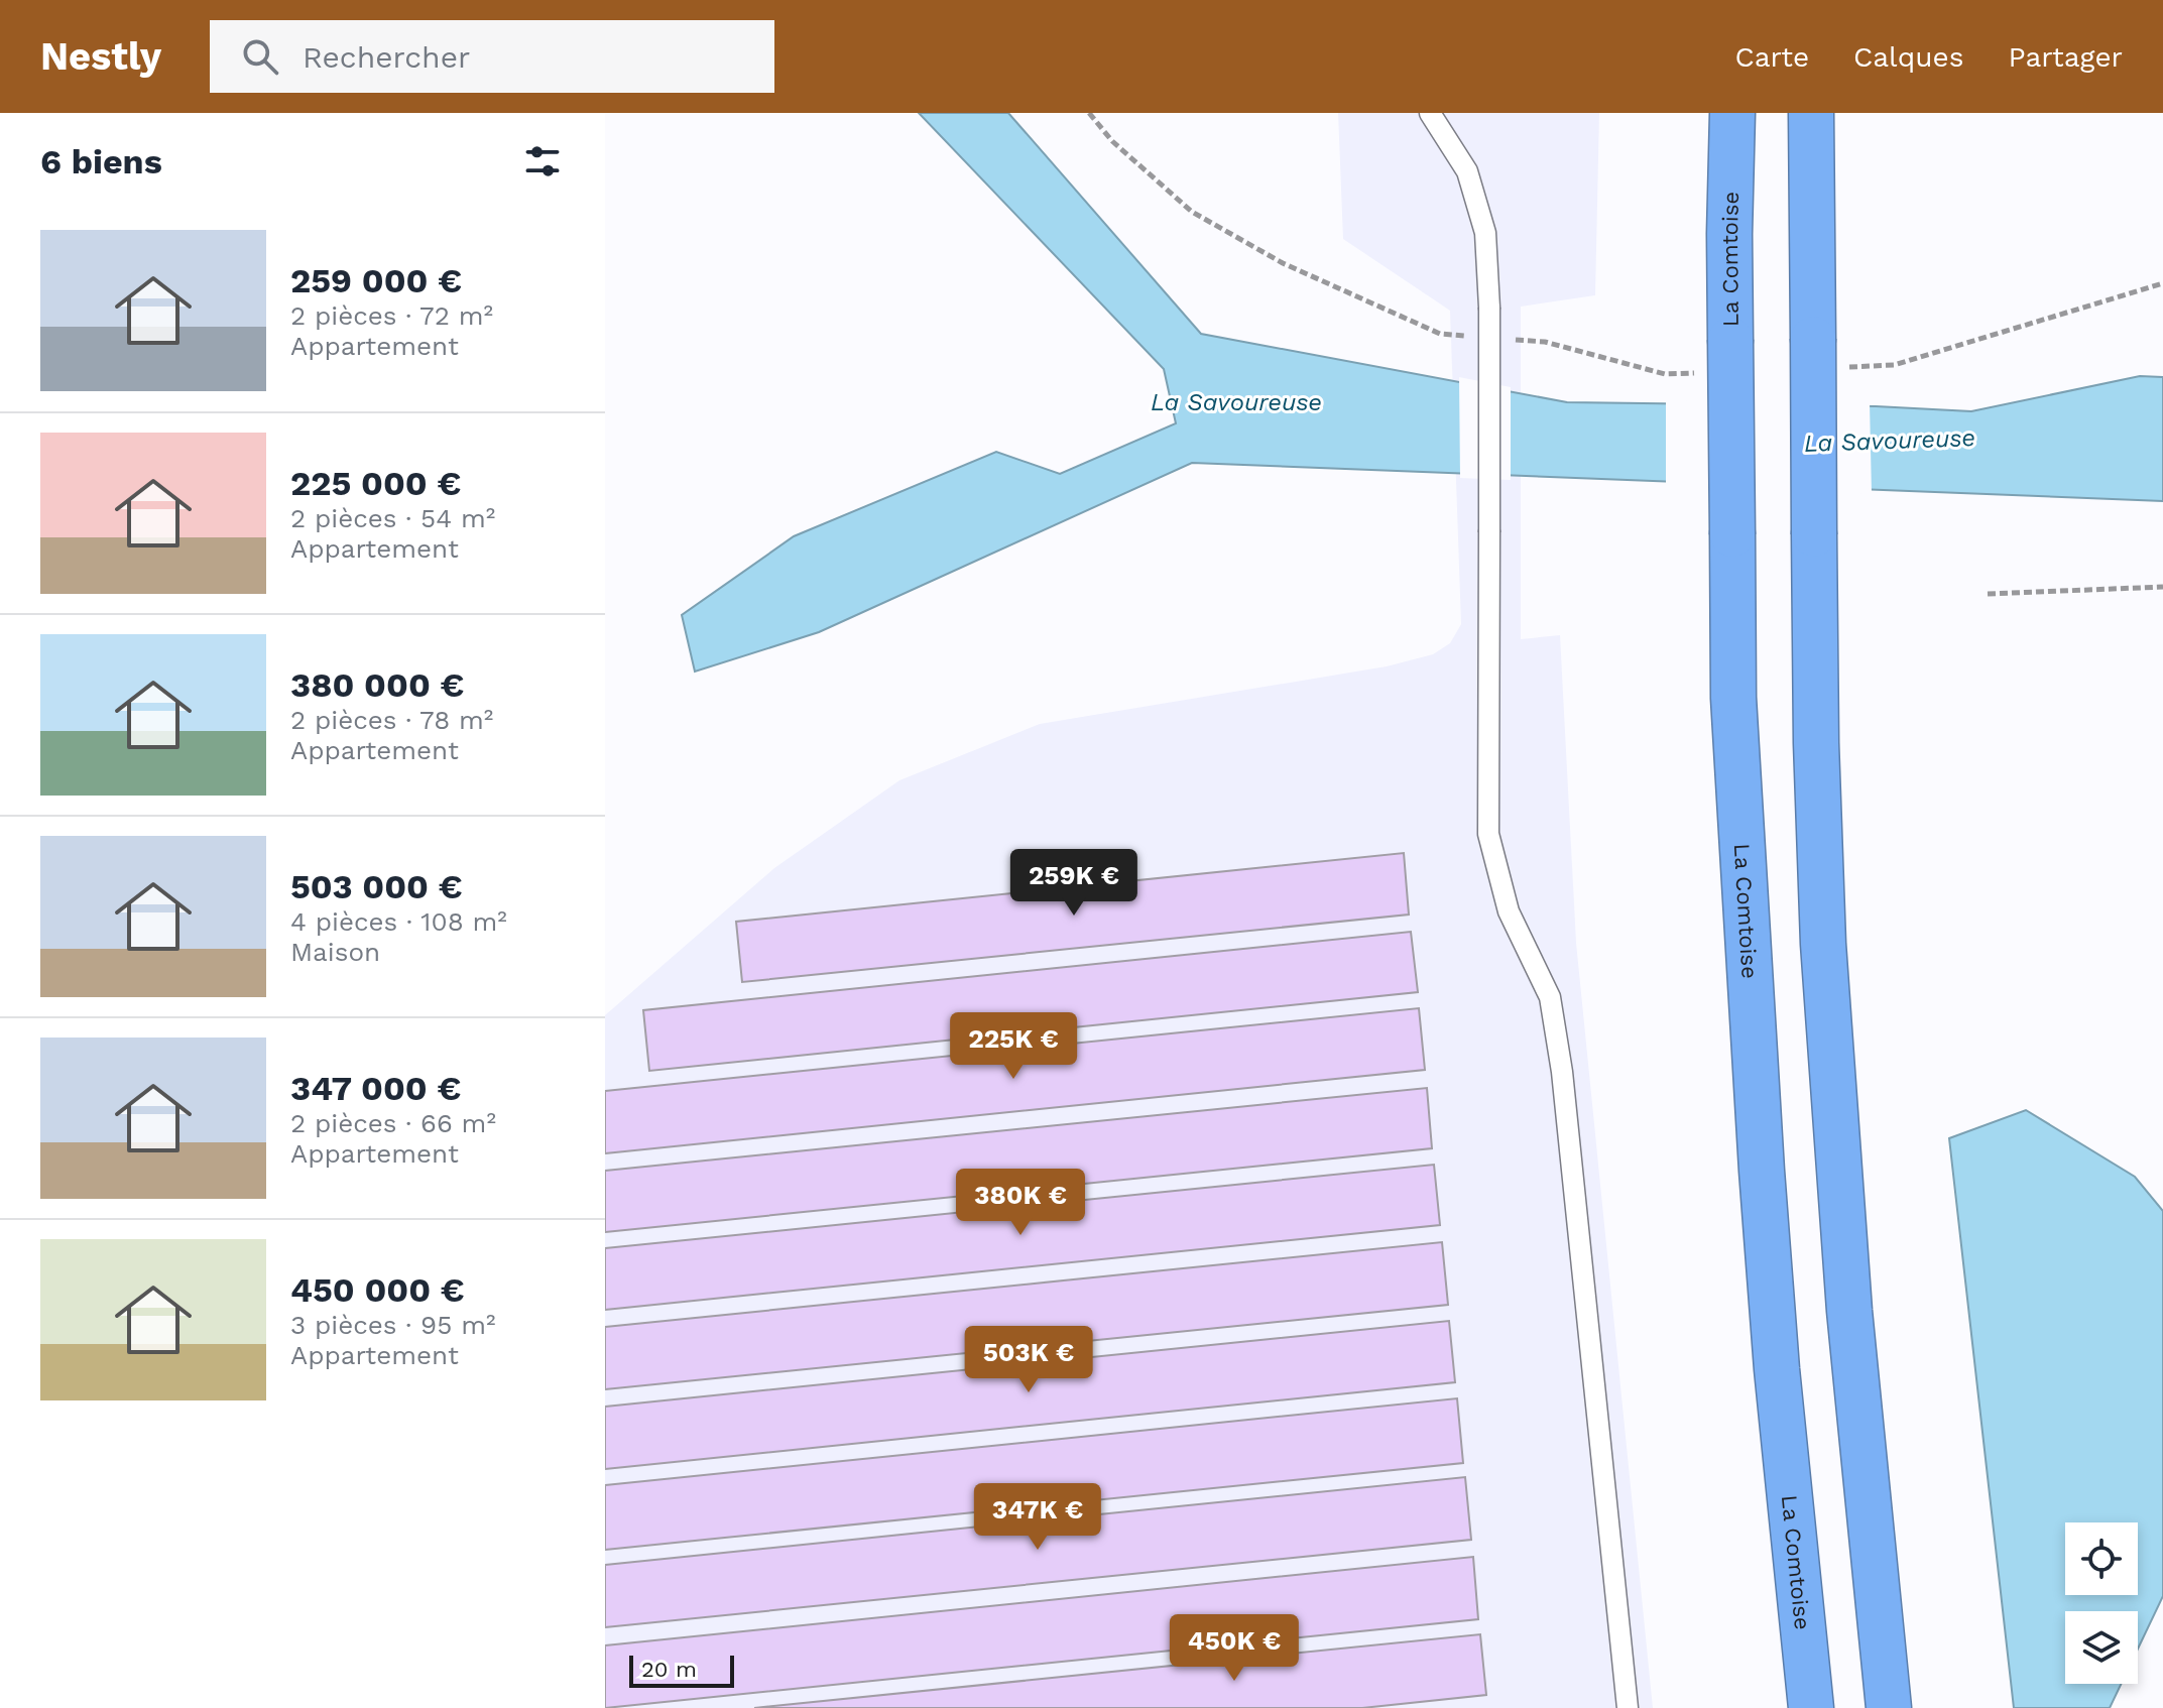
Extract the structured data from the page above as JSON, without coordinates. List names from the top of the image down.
{
  "streets": {
    "highway": ["La Comtoise"]
  },
  "water": ["La Savoureuse"],
  "scale_bar": "20 m",
  "page": {
    "header": "Nestly",
    "search": "Rechercher",
    "nav": ["Carte", "Calques", "Partager"],
    "heading": "6 biens",
    "list": [
      {
        "name": "259 000 €",
        "note": "2 pièces · 72 m² · Appartement"
      },
      {
        "name": "225 000 €",
        "note": "2 pièces · 54 m² · Appartement"
      },
      {
        "name": "380 000 €",
        "note": "2 pièces · 78 m² · Appartement"
      },
      {
        "name": "503 000 €",
        "note": "4 pièces · 108 m² · Maison"
      },
      {
        "name": "347 000 €",
        "note": "2 pièces · 66 m² · Appartement"
      },
      {
        "name": "450 000 €",
        "note": "3 pièces · 95 m² · Appartement"
      }
    ],
    "price": [
      "259K €",
      "225K €",
      "380K €",
      "503K €",
      "347K €",
      "450K €"
    ],
    "scale": "20 m"
  }
}
